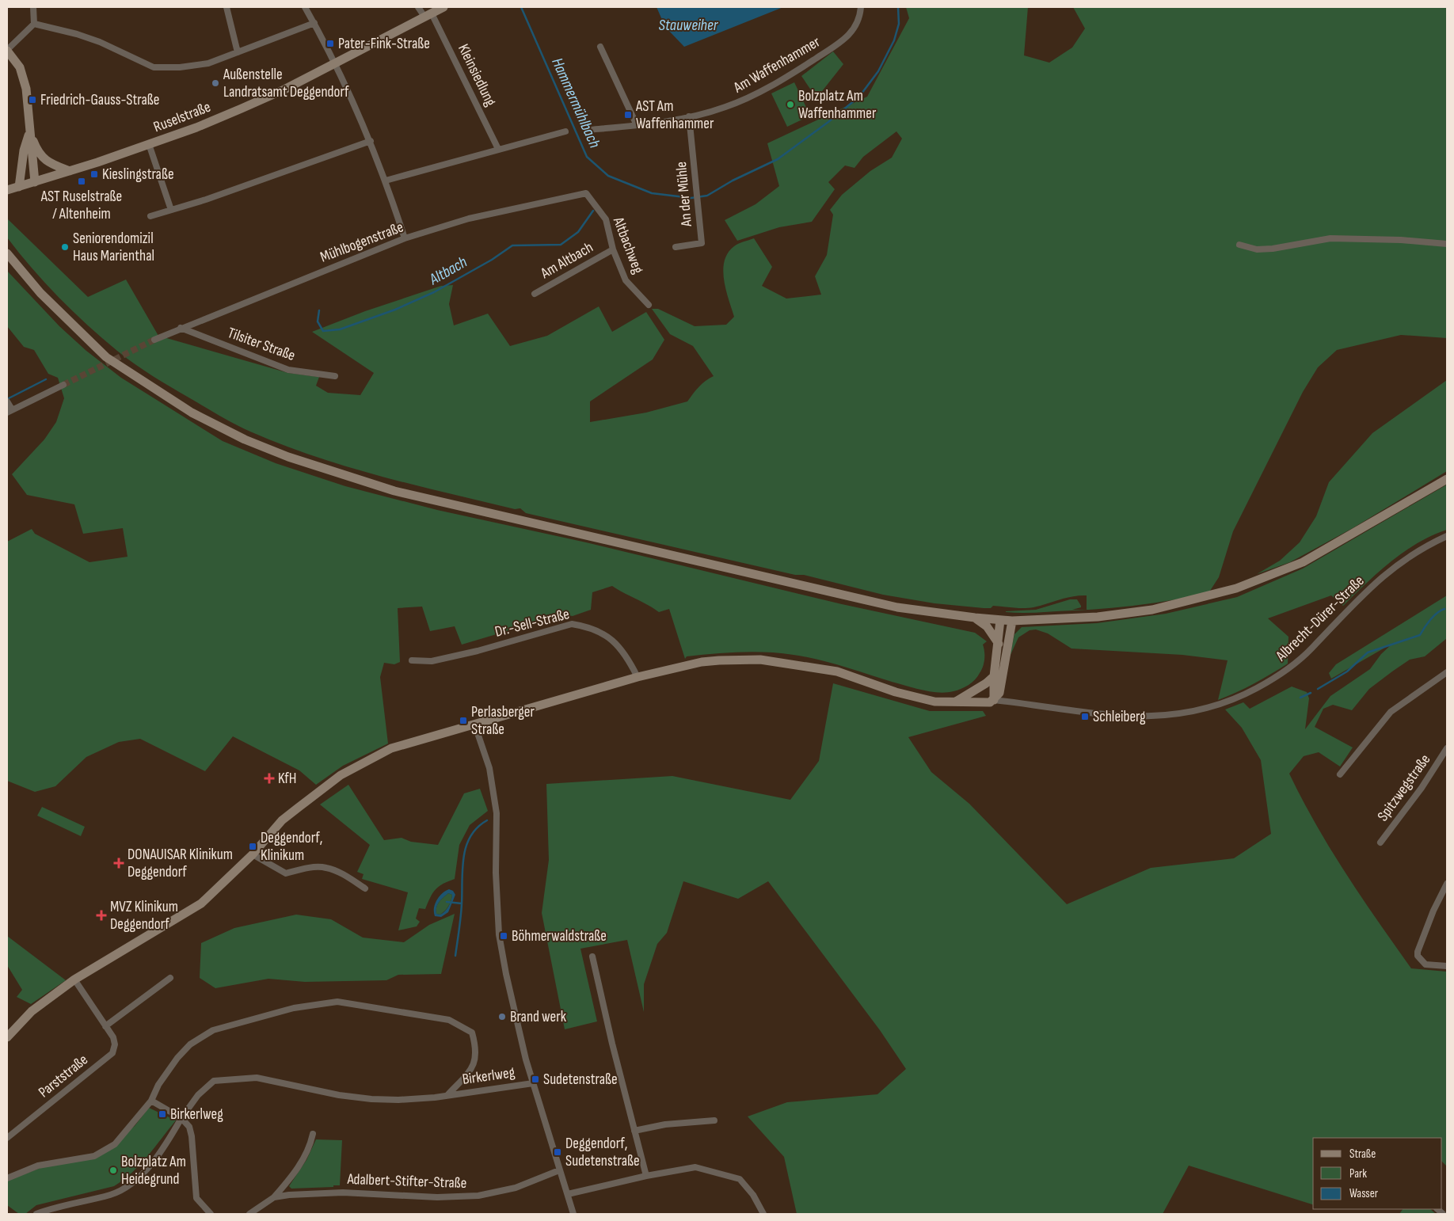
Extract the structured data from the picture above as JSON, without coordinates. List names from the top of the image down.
{
  "streets": {
    "main road": ["Ruselstraße"],
    "street": [
      "Am Waffenhammer",
      "Kleinsiedlung",
      "An der Mühle",
      "Mühlbogenstraße",
      "Altbachweg",
      "Am Altbach",
      "Tilsiter Straße",
      "Albrecht-Dürer-Straße",
      "Dr.-Sell-Straße",
      "Spitzwegstraße",
      "Parststraße",
      "Birkerlweg",
      "Adalbert-Stifter-Straße"
    ]
  },
  "crossings": [
    ["Am Waffenhammer", "An der Mühle"],
    ["Kleinsiedlung", "Ruselstraße"],
    ["Mühlbogenstraße", "Altbachweg"],
    ["Mühlbogenstraße", "Tilsiter Straße"],
    ["Altbachweg", "Am Altbach"]
  ],
  "water": ["Stauweiher", "Hammermühlbach", "Altbach"],
  "places": {
    "transit": [
      "Pater-Fink-Straße",
      "Friedrich-Gauss-Straße",
      "AST Am Waffenhammer",
      "Kieslingstraße",
      "AST Ruselstraße / Altenheim",
      "Schleiberg",
      "Perlasberger Straße",
      "Deggendorf, Klinikum",
      "Böhmerwaldstraße",
      "Sudetenstraße",
      "Birkerlweg",
      "Deggendorf, Sudetenstraße"
    ],
    "other": [
      "Außenstelle Landratsamt Deggendorf",
      "Bolzplatz Am Waffenhammer",
      "Seniorendomizil Haus Marienthal",
      "Brand werk",
      "Bolzplatz Am Heidegrund"
    ],
    "health": ["KfH", "DONAUISAR Klinikum Deggendorf", "MVZ Klinikum Deggendorf"]
  },
  "legend": ["Straße", "Park", "Wasser"]
}
